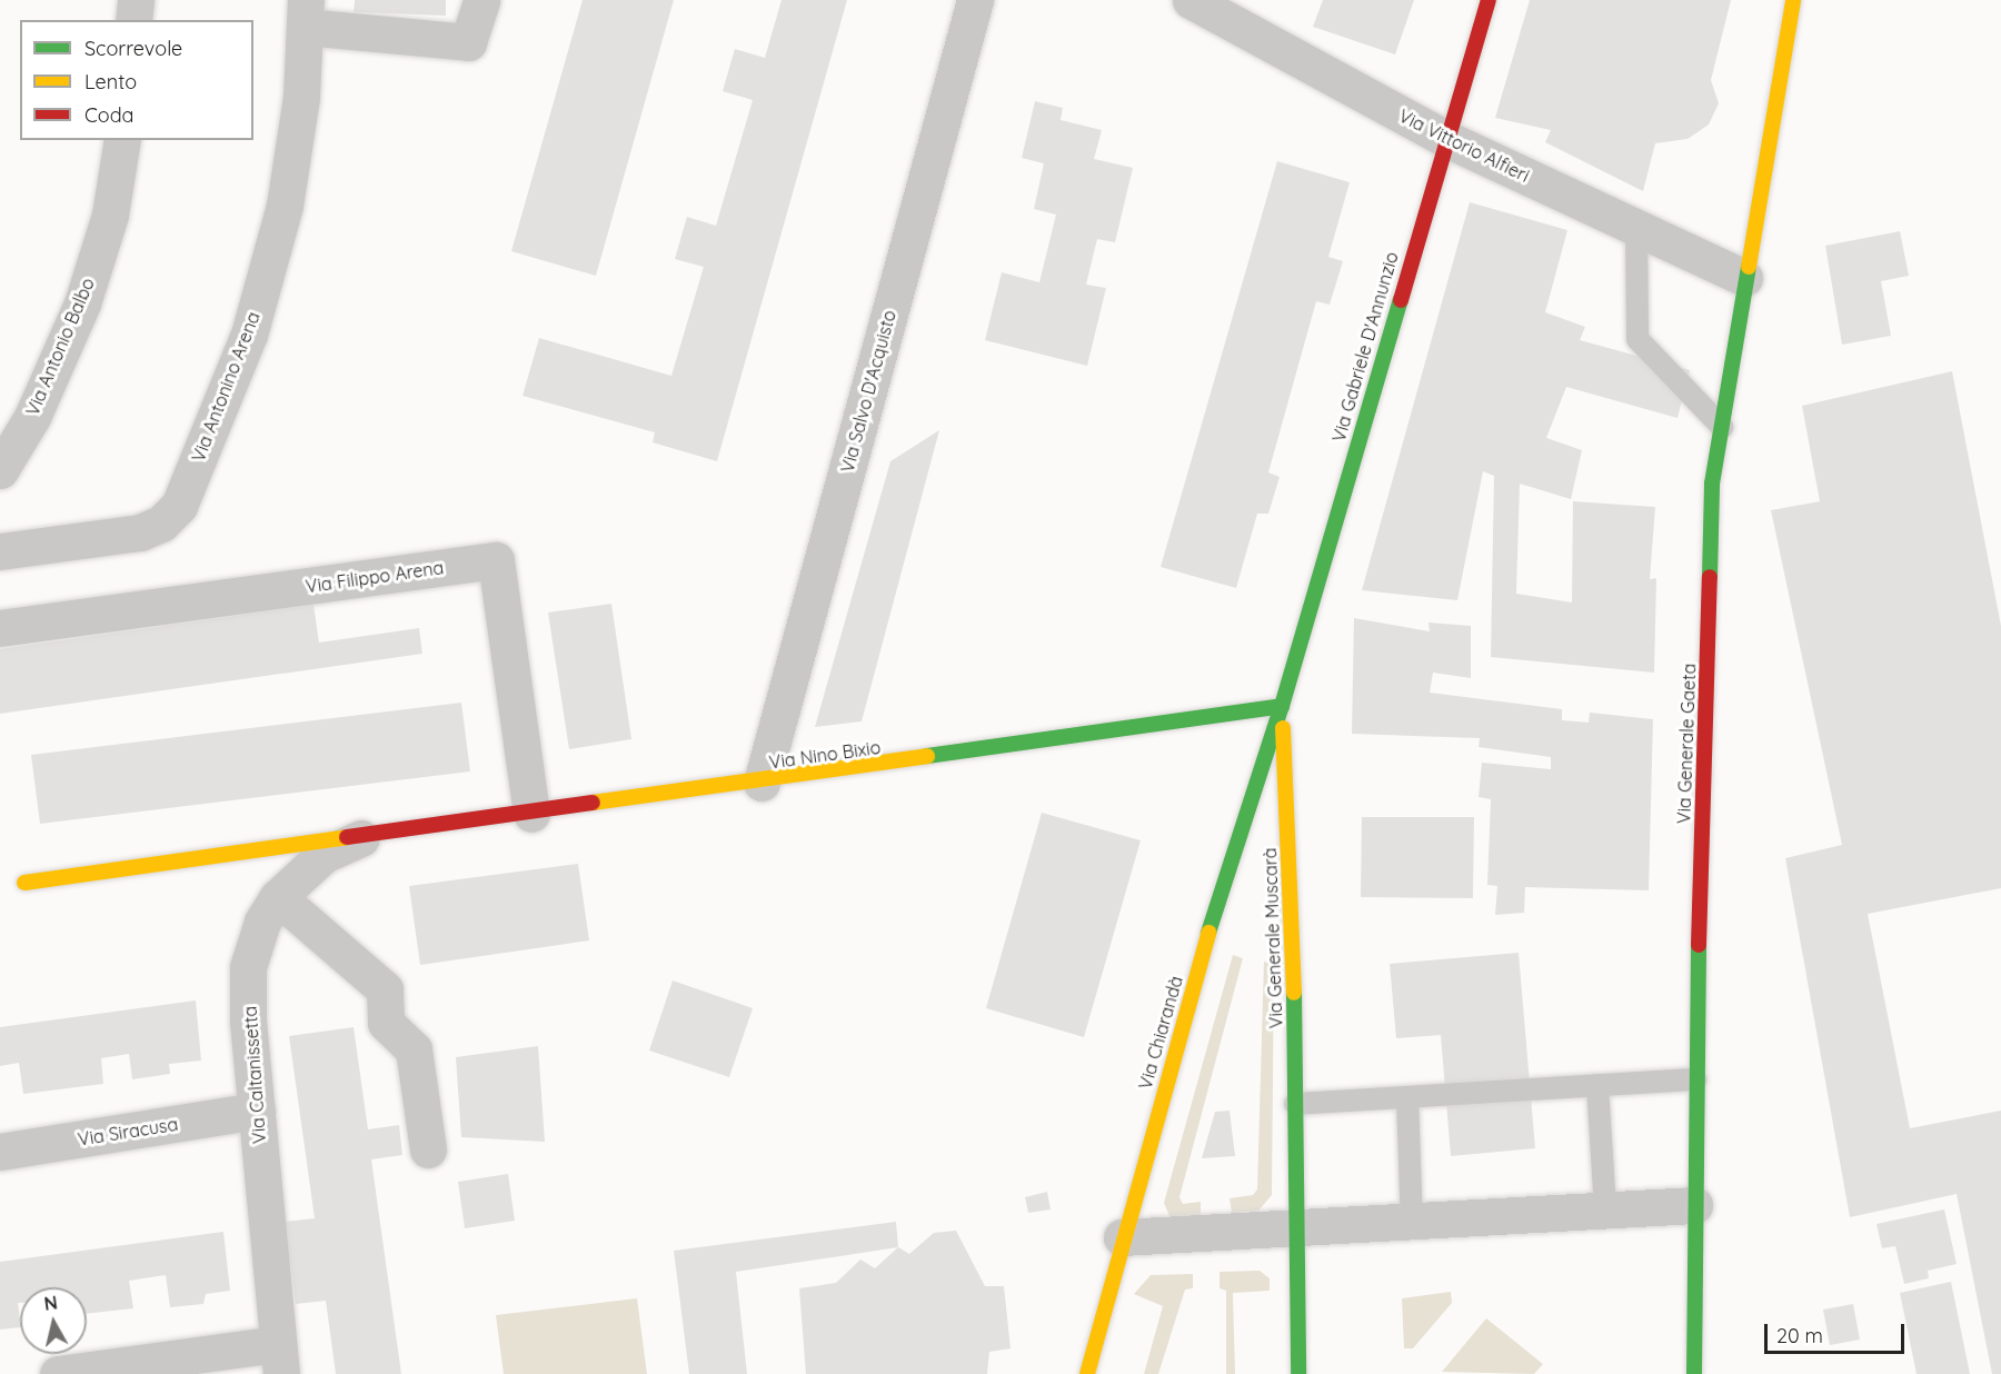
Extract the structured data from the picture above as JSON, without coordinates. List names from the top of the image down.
{
  "streets": {
    "main road": [
      "Via Gabriele D'Annunzio",
      "Via Generale Gaeta",
      "Via Nino Bixio",
      "Via Generale Muscarà",
      "Via Chiarandà"
    ],
    "street": [
      "Via Vittorio Alfieri",
      "Via Antonio Balbo",
      "Via Antonino Arena",
      "Via Salvo D'Acquisto",
      "Via Filippo Arena",
      "Via Caltanissetta",
      "Via Siracusa"
    ]
  },
  "crossings": [
    ["Via Vittorio Alfieri", "Via Gabriele D'Annunzio"],
    ["Via Vittorio Alfieri", "Via Generale Gaeta"],
    ["Via Gabriele D'Annunzio", "Via Nino Bixio"],
    ["Via Gabriele D'Annunzio", "Via Generale Muscarà"],
    ["Via Gabriele D'Annunzio", "Via Chiarandà"],
    ["Via Salvo D'Acquisto", "Via Nino Bixio"],
    ["Via Filippo Arena", "Via Nino Bixio"],
    ["Via Nino Bixio", "Via Generale Muscarà"],
    ["Via Nino Bixio", "Via Chiarandà"],
    ["Via Nino Bixio", "Via Caltanissetta"],
    ["Via Generale Muscarà", "Via Chiarandà"],
    ["Via Caltanissetta", "Via Siracusa"]
  ],
  "legend": ["Scorrevole", "Lento", "Coda"],
  "scale_bar": "20 m",
  "north": "top"
}
